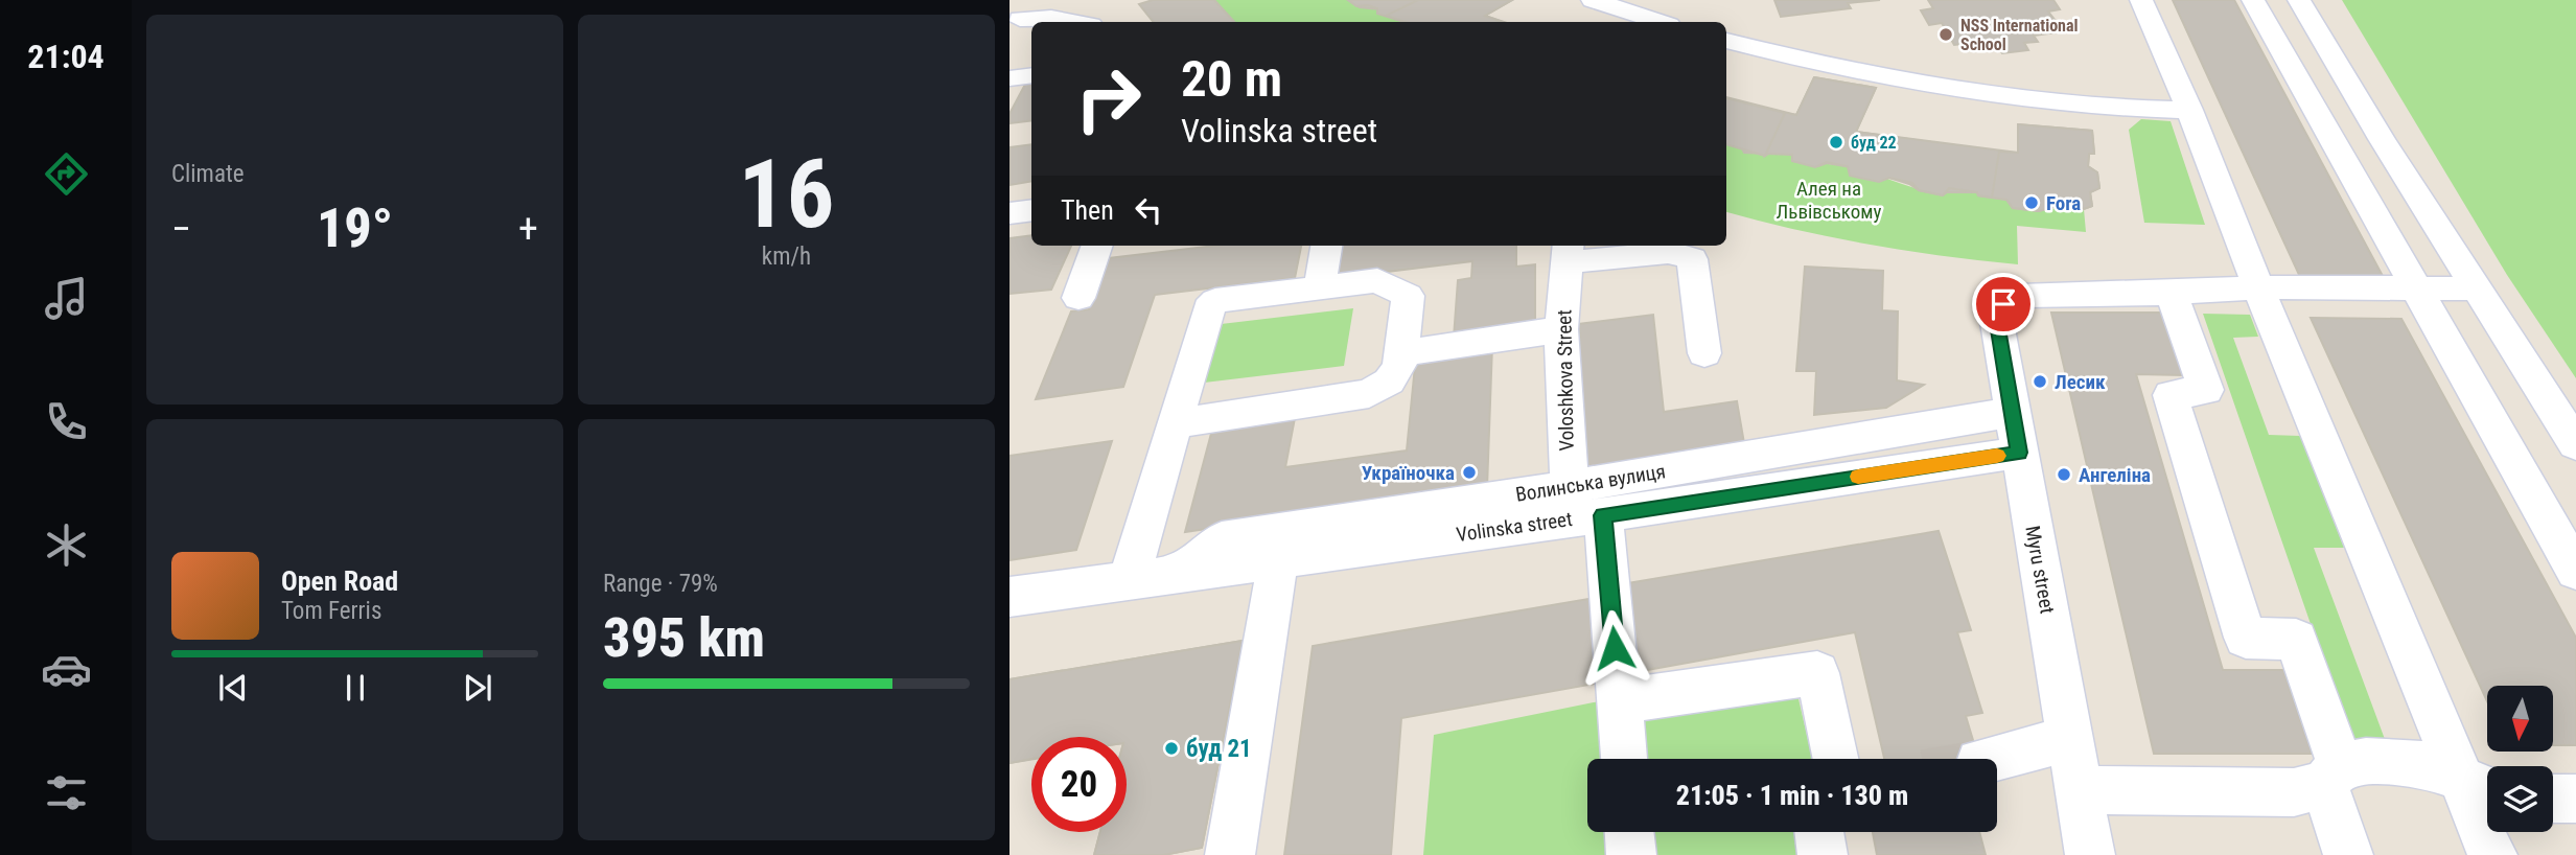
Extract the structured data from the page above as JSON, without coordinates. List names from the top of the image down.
{
  "streets": {
    "street": [
      "Voloshkova Street",
      "Волинська вулиця",
      "Volinska street",
      "Myru street"
    ]
  },
  "crossings": [
    ["Voloshkova Street", "Волинська вулиця"],
    ["Voloshkova Street", "Volinska street"],
    ["Волинська вулиця", "Volinska street"],
    ["Волинська вулиця", "Myru street"],
    ["Volinska street", "Myru street"]
  ],
  "parks": ["Алея на Львівському"],
  "places": [
    "NSS International School",
    "буд 22",
    "Fora",
    "Лесик",
    "Україночка",
    "Ангеліна",
    "буд 21"
  ],
  "north": "bottom",
  "page": {
    "tabs": "21:04",
    "tile": [
      "Climate",
      ["16", "km/h"],
      ["Range · 79%", "395 km"]
    ],
    "turn": ["20 m", "Volinska street"],
    "then": "Then",
    "heat": ["−", "19°", "+"],
    "song": ["Open Road", "Tom Ferris"],
    "limit": "20",
    "trip": "21:05 · 1 min · 130 m"
  }
}
